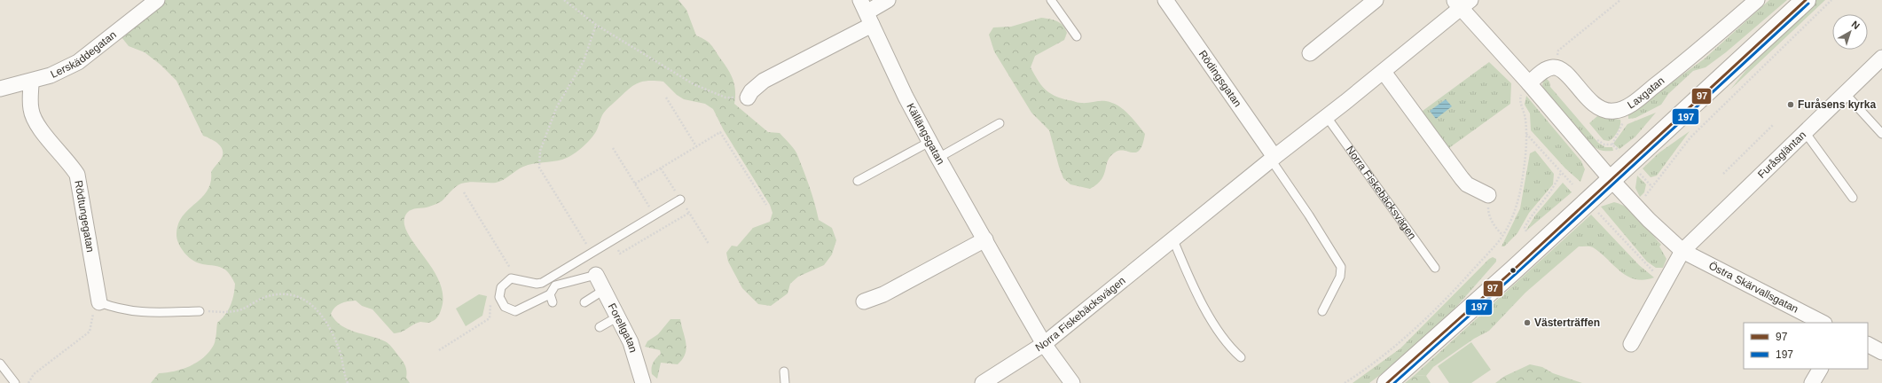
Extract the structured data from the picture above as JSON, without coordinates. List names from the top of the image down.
{
  "streets": {
    "street": [
      "Lerskäddegatan",
      "Rödingsgatan",
      "Laxgatan",
      "Källängsgatan",
      "Furåsgläntan",
      "Norra Fiskebäcksvägen",
      "Rödtungegatan",
      "Östra Skärvallsgatan",
      "Forellgatan"
    ]
  },
  "crossings": [
    ["Lerskäddegatan", "Rödtungegatan"],
    ["Rödingsgatan", "Norra Fiskebäcksvägen"],
    ["Källängsgatan", "Norra Fiskebäcksvägen"],
    ["Furåsgläntan", "Östra Skärvallsgatan"],
    ["Norra Fiskebäcksvägen", "Östra Skärvallsgatan"]
  ],
  "places": ["Furåsens kyrka", "Västerträffen"],
  "lines": ["transit line 97", "transit line 197"],
  "legend": ["97", "197"],
  "north": "top right"
}
